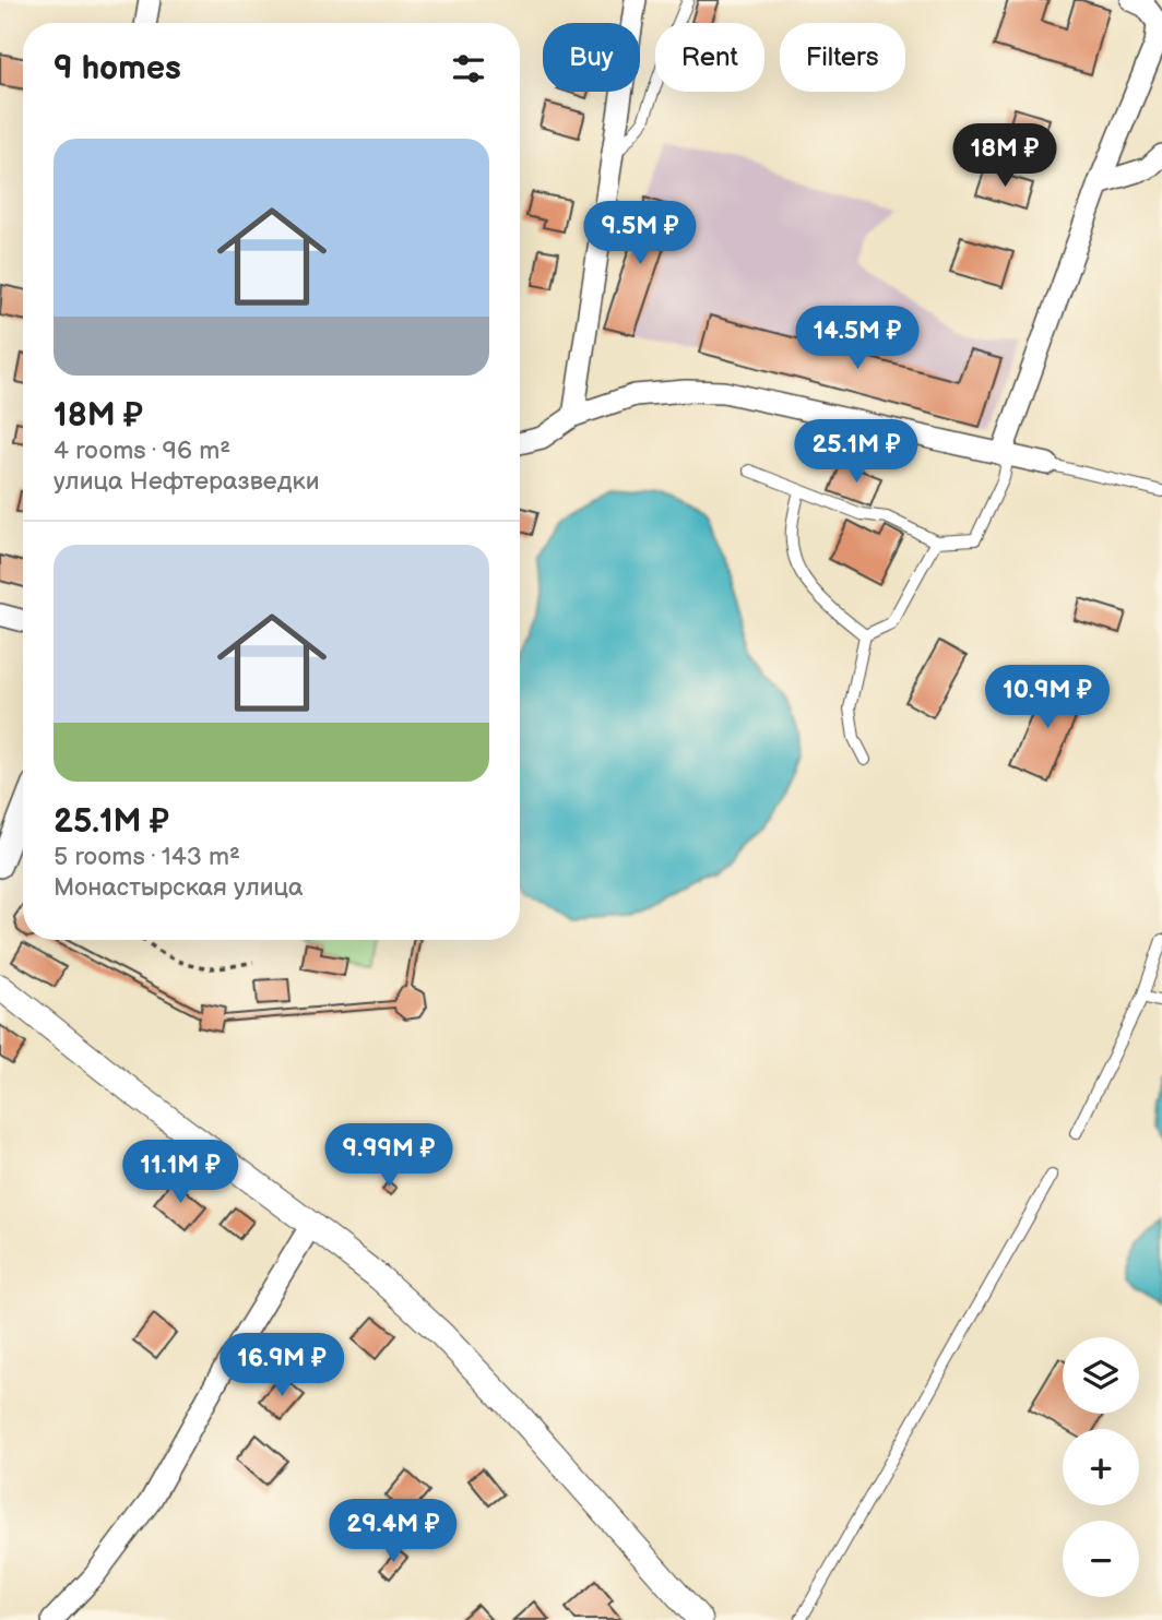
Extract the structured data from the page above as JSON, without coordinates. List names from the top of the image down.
{
  "page": {
    "chip": ["Buy", "Rent", "Filters"],
    "heading": "9 homes",
    "list": [
      {
        "name": "18M ₽",
        "note": "4 rooms · 96 m² · улица Нефтеразведки"
      },
      {
        "name": "25.1M ₽",
        "note": "5 rooms · 143 m² · Монастырская улица"
      }
    ],
    "price": [
      "18M ₽",
      "9.5M ₽",
      "14.5M ₽",
      "25.1M ₽",
      "10.9M ₽",
      "9.99M ₽",
      "11.1M ₽",
      "16.9M ₽",
      "29.4M ₽"
    ],
    "map_buttons": ["+", "−"]
  }
}
